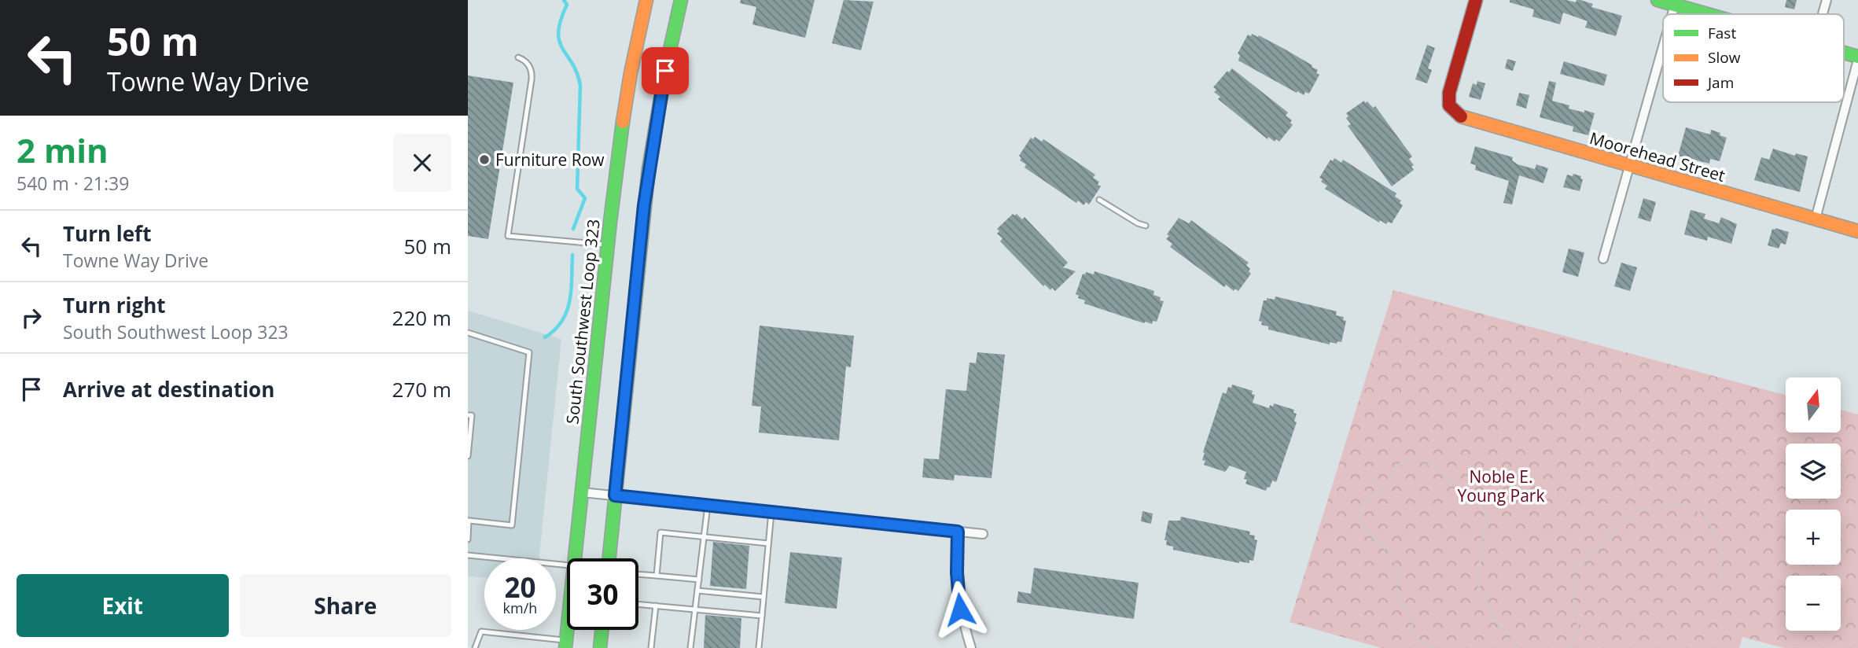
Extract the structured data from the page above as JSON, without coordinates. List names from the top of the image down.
{
  "streets": {
    "main road": ["Moorehead Street", "South Southwest Loop 323"]
  },
  "parks": ["Noble E. Young Park"],
  "places": ["Furniture Row"],
  "legend": ["Fast", "Slow", "Jam"],
  "north": "top",
  "page": {
    "turn": ["50 m", "Towne Way Drive"],
    "heading": ["2 min", "540 m · 21:39"],
    "list": [
      {
        "name": "Turn left",
        "note": "Towne Way Drive",
        "value": "50 m"
      },
      {
        "name": "Turn right",
        "note": "South Southwest Loop 323",
        "value": "220 m"
      },
      {
        "name": "Arrive at destination",
        "value": "270 m"
      }
    ],
    "map_buttons": ["+", "−"],
    "speed": "20 km/h",
    "limit": "30",
    "buttons": ["Exit", "Share"]
  }
}
